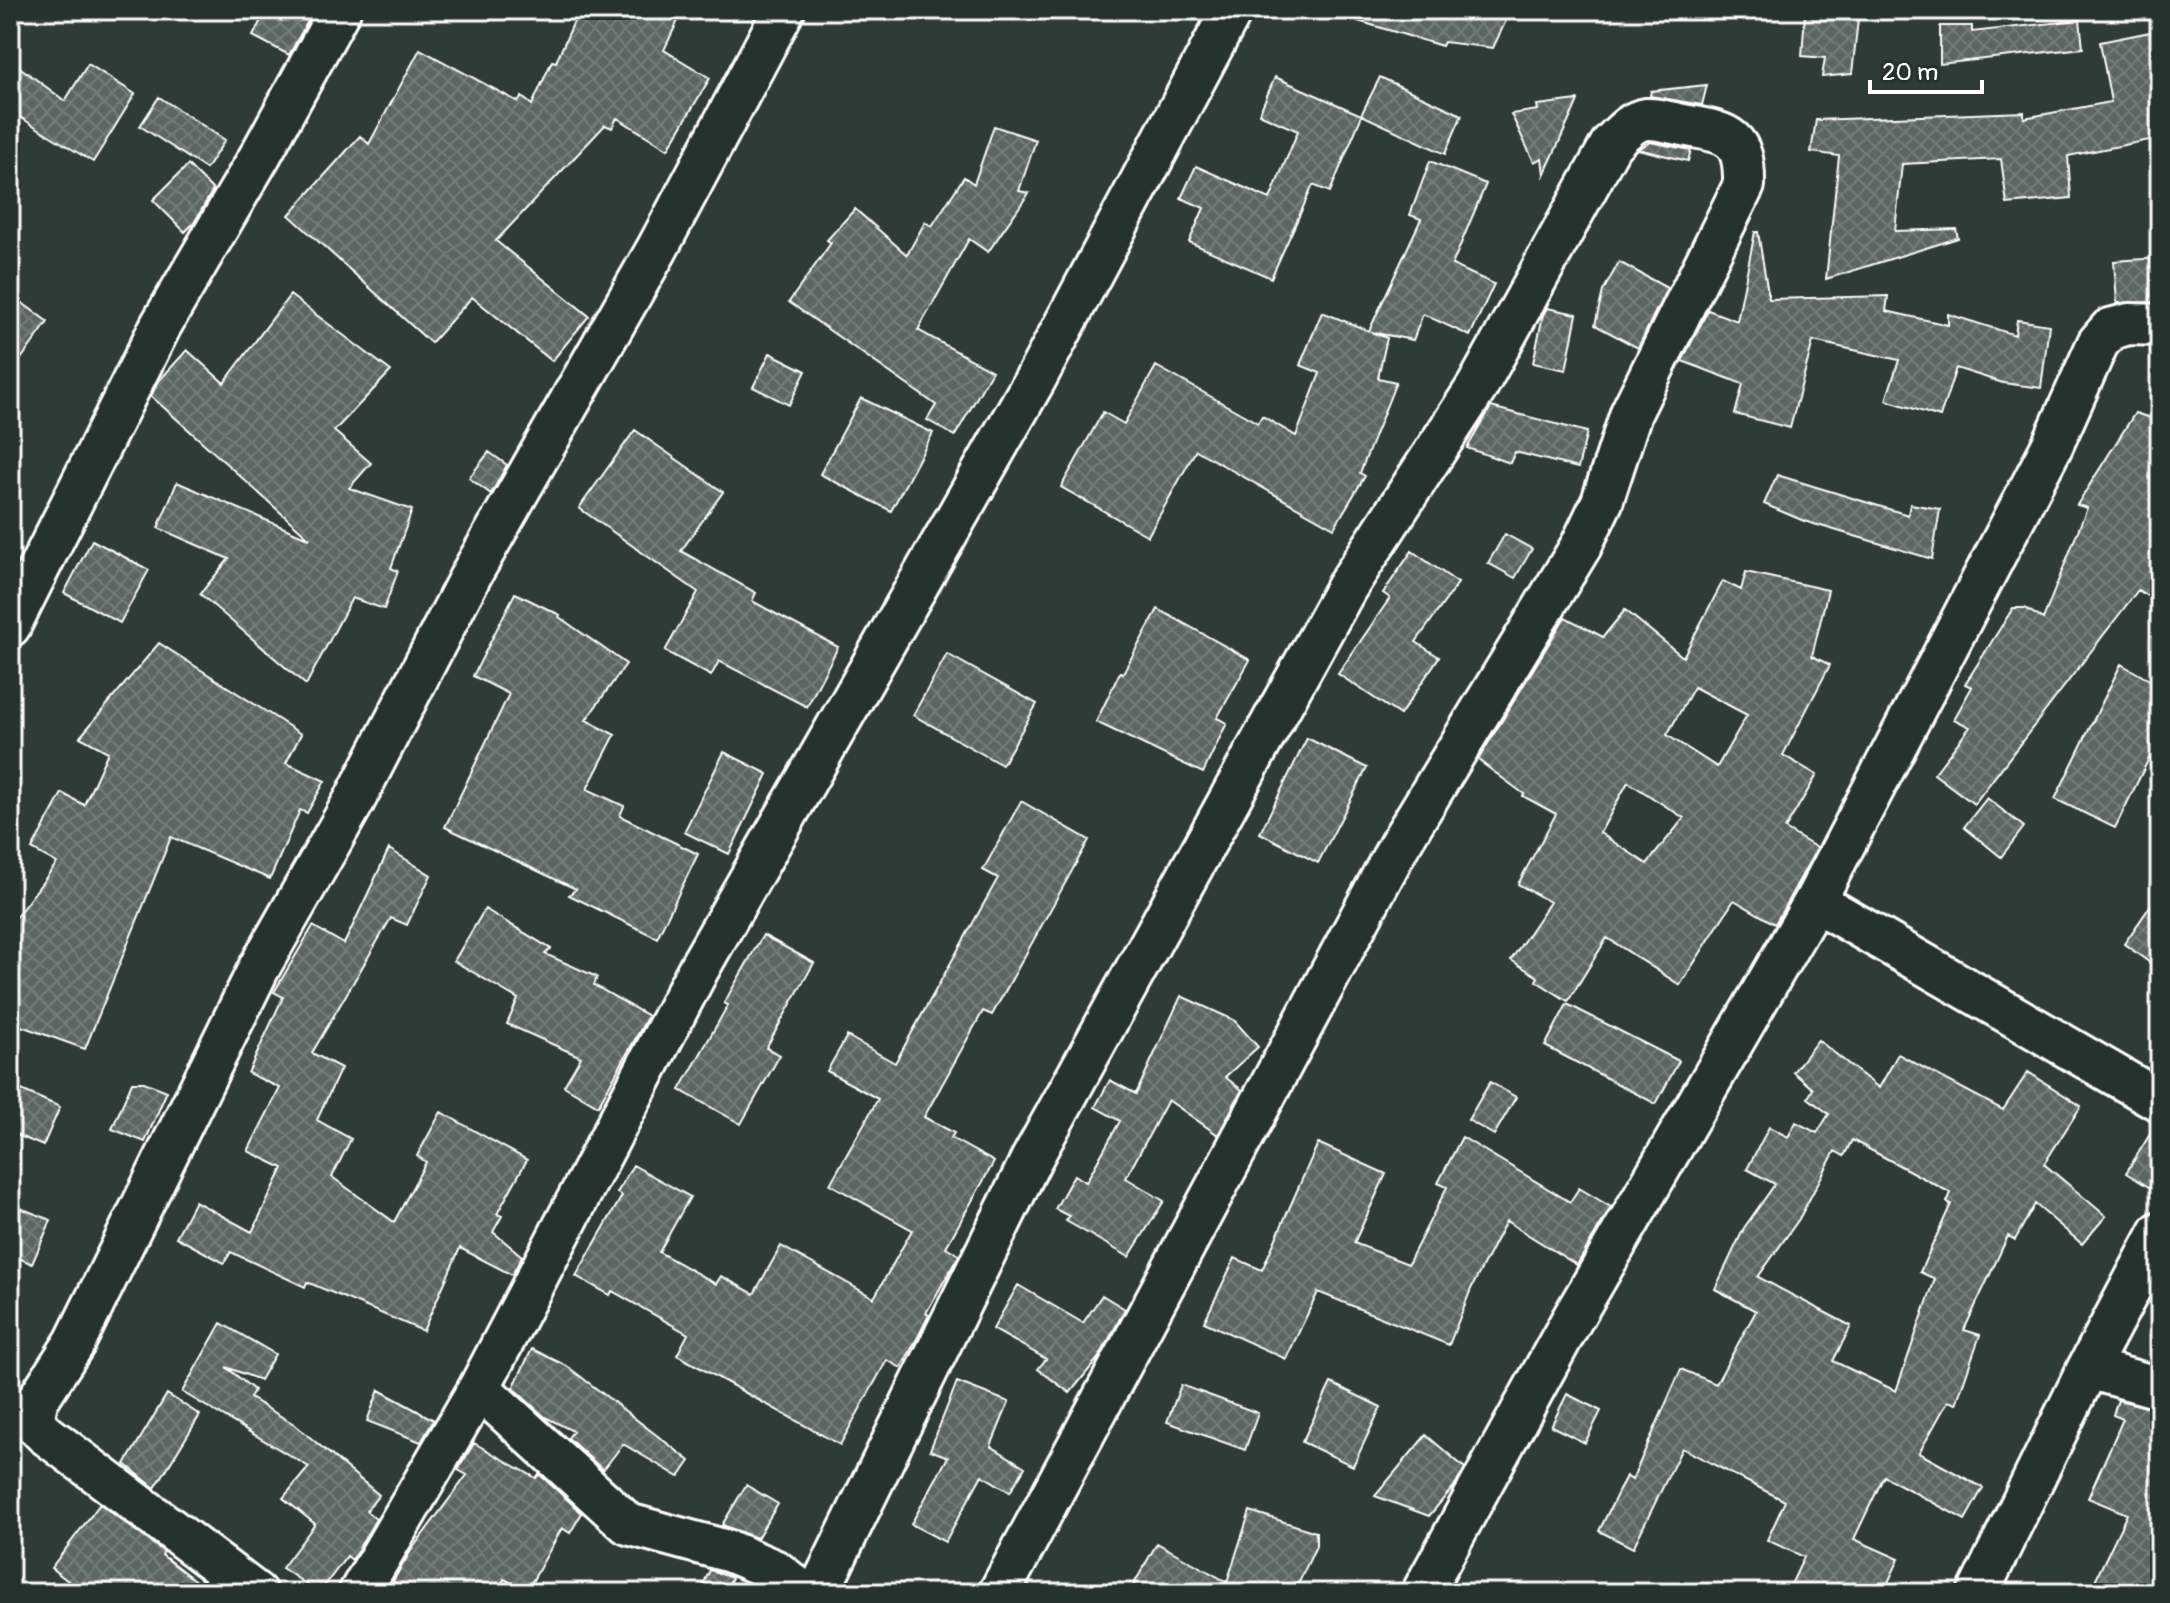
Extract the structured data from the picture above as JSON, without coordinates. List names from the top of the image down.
{
  "scale_bar": "20 m"
}
